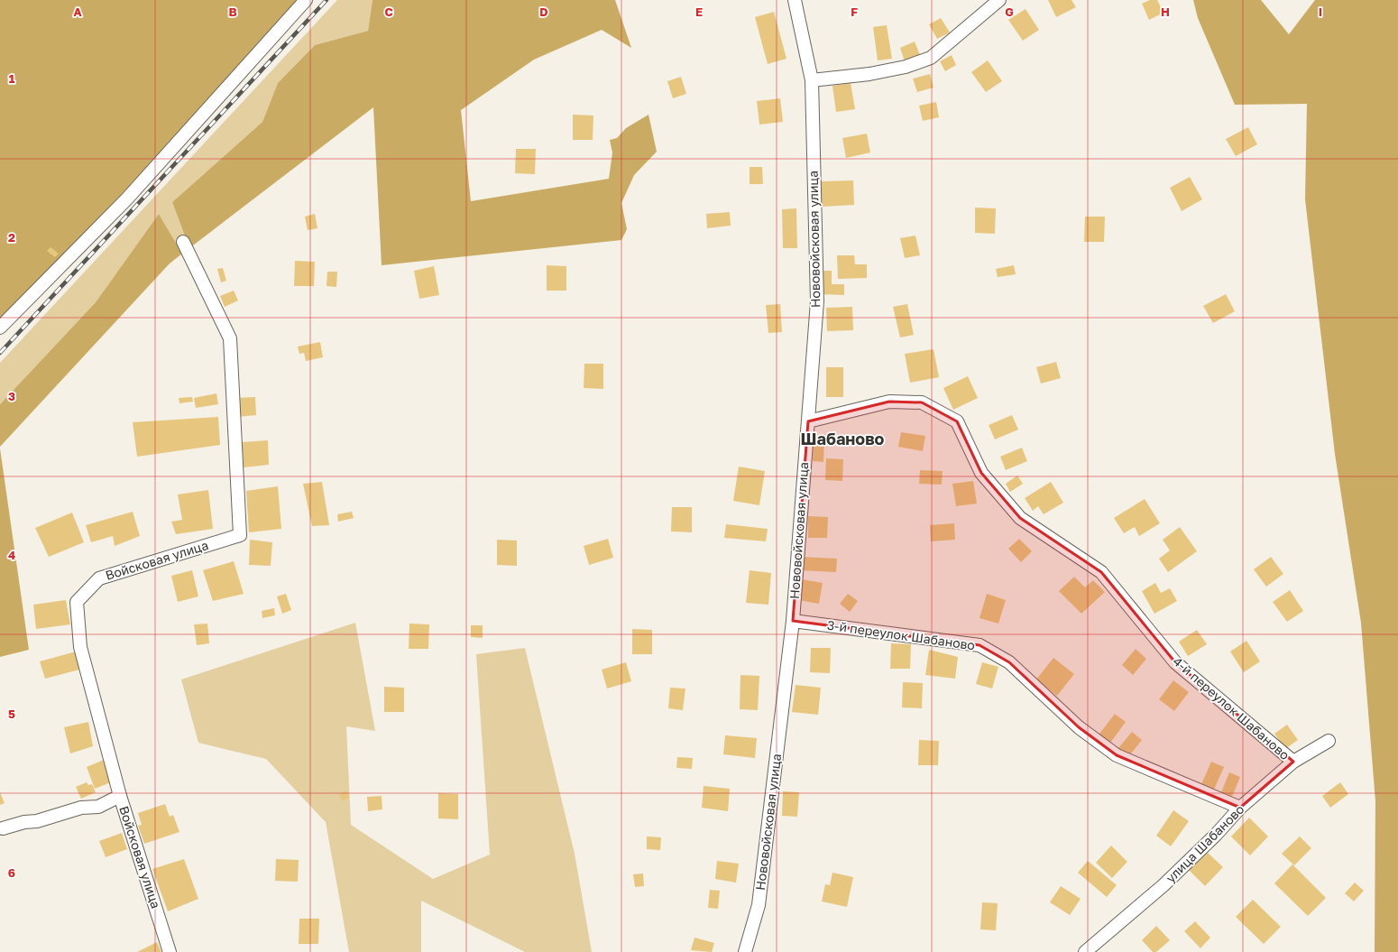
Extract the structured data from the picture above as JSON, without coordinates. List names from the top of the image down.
{
  "streets": {
    "street": [
      "Нововойсковая улица",
      "Войсковая улица",
      "3-й переулок Шабаново",
      "4-й переулок Шабаново",
      "улица Шабаново"
    ]
  },
  "crossings": [
    ["Нововойсковая улица", "3-й переулок Шабаново"],
    ["Нововойсковая улица", "4-й переулок Шабаново"],
    ["3-й переулок Шабаново", "улица Шабаново"],
    ["4-й переулок Шабаново", "улица Шабаново"]
  ],
  "districts": ["Шабаново"],
  "grid": {
    "columns": [
      "A",
      "B",
      "C",
      "D",
      "E",
      "F",
      "G",
      "H",
      "I"
    ],
    "rows": [
      "1",
      "2",
      "3",
      "4",
      "5",
      "6"
    ]
  }
}
